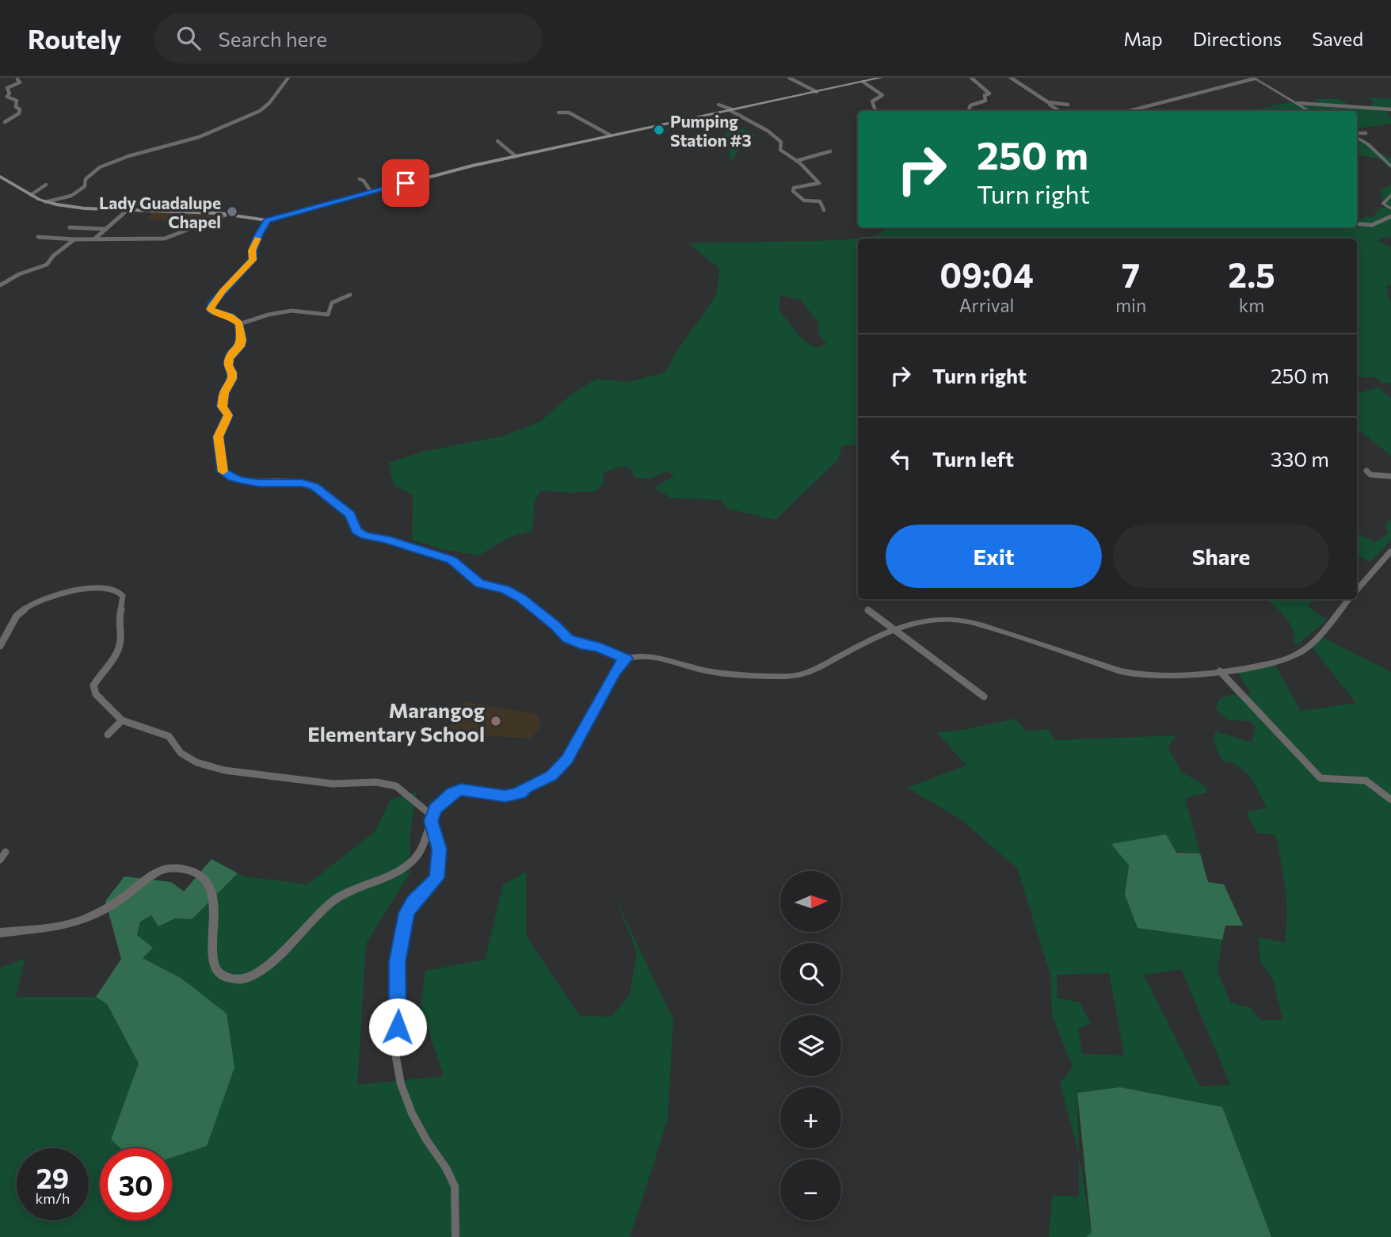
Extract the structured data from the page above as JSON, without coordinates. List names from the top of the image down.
{
  "places": ["Pumping Station #3", "Lady Guadalupe Chapel", "Marangog Elementary School"],
  "north": "right",
  "page": {
    "header": "Routely",
    "search": "Search here",
    "nav": ["Map", "Directions", "Saved"],
    "turn": ["250 m", "Turn right"],
    "eta": [
      "09:04",
      "Arrival",
      "7",
      "min",
      "2.5",
      "km"
    ],
    "list": [
      {
        "name": "Turn right",
        "value": "250 m"
      },
      {
        "name": "Turn left",
        "value": "330 m"
      }
    ],
    "buttons": ["Exit", "Share"],
    "map_buttons": ["+", "−"],
    "speed": "29 km/h",
    "limit": "30"
  }
}
